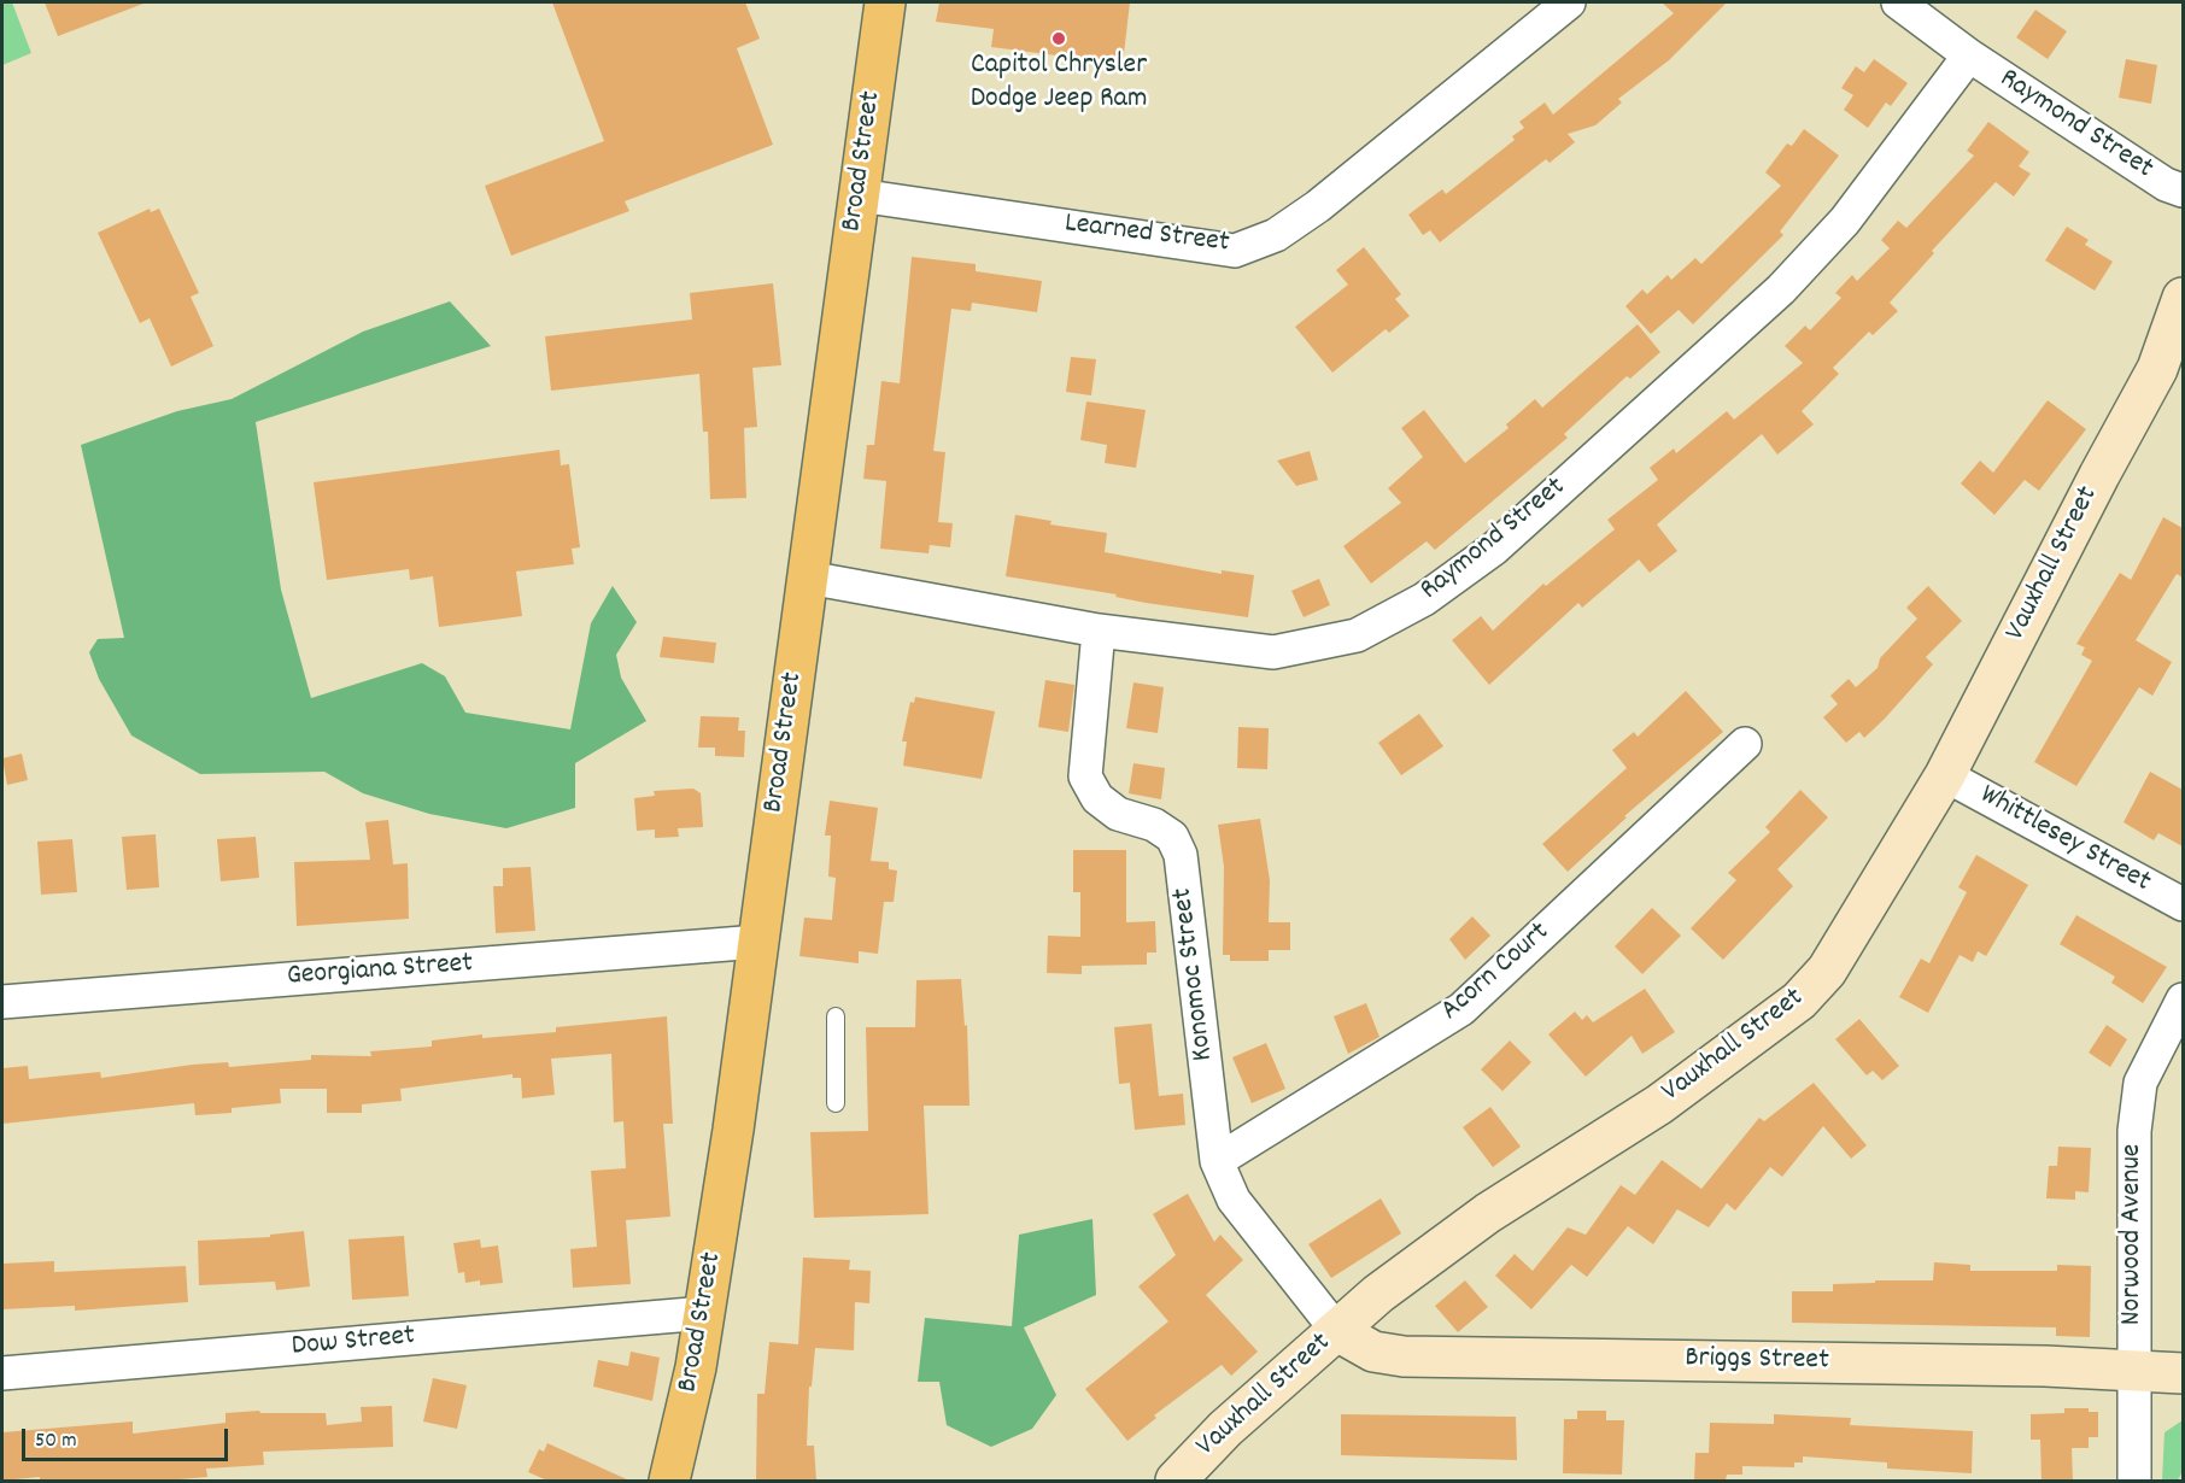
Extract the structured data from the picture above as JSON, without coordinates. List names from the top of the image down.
{
  "streets": {
    "main road": ["Broad Street"],
    "street": [
      "Raymond Street",
      "Learned Street",
      "Vauxhall Street",
      "Whittlesey Street",
      "Georgiana Street",
      "Acorn Court",
      "Konomoc Street",
      "Norwood Avenue",
      "Dow Street",
      "Briggs Street"
    ]
  },
  "crossings": [
    ["Raymond Street", "Broad Street"],
    ["Raymond Street", "Konomoc Street"],
    ["Broad Street", "Learned Street"],
    ["Broad Street", "Georgiana Street"],
    ["Broad Street", "Dow Street"],
    ["Vauxhall Street", "Whittlesey Street"],
    ["Vauxhall Street", "Konomoc Street"],
    ["Vauxhall Street", "Briggs Street"],
    ["Acorn Court", "Konomoc Street"],
    ["Konomoc Street", "Briggs Street"],
    ["Norwood Avenue", "Briggs Street"]
  ],
  "places": ["Capitol Chrysler Dodge Jeep Ram"],
  "scale_bar": "50 m"
}
